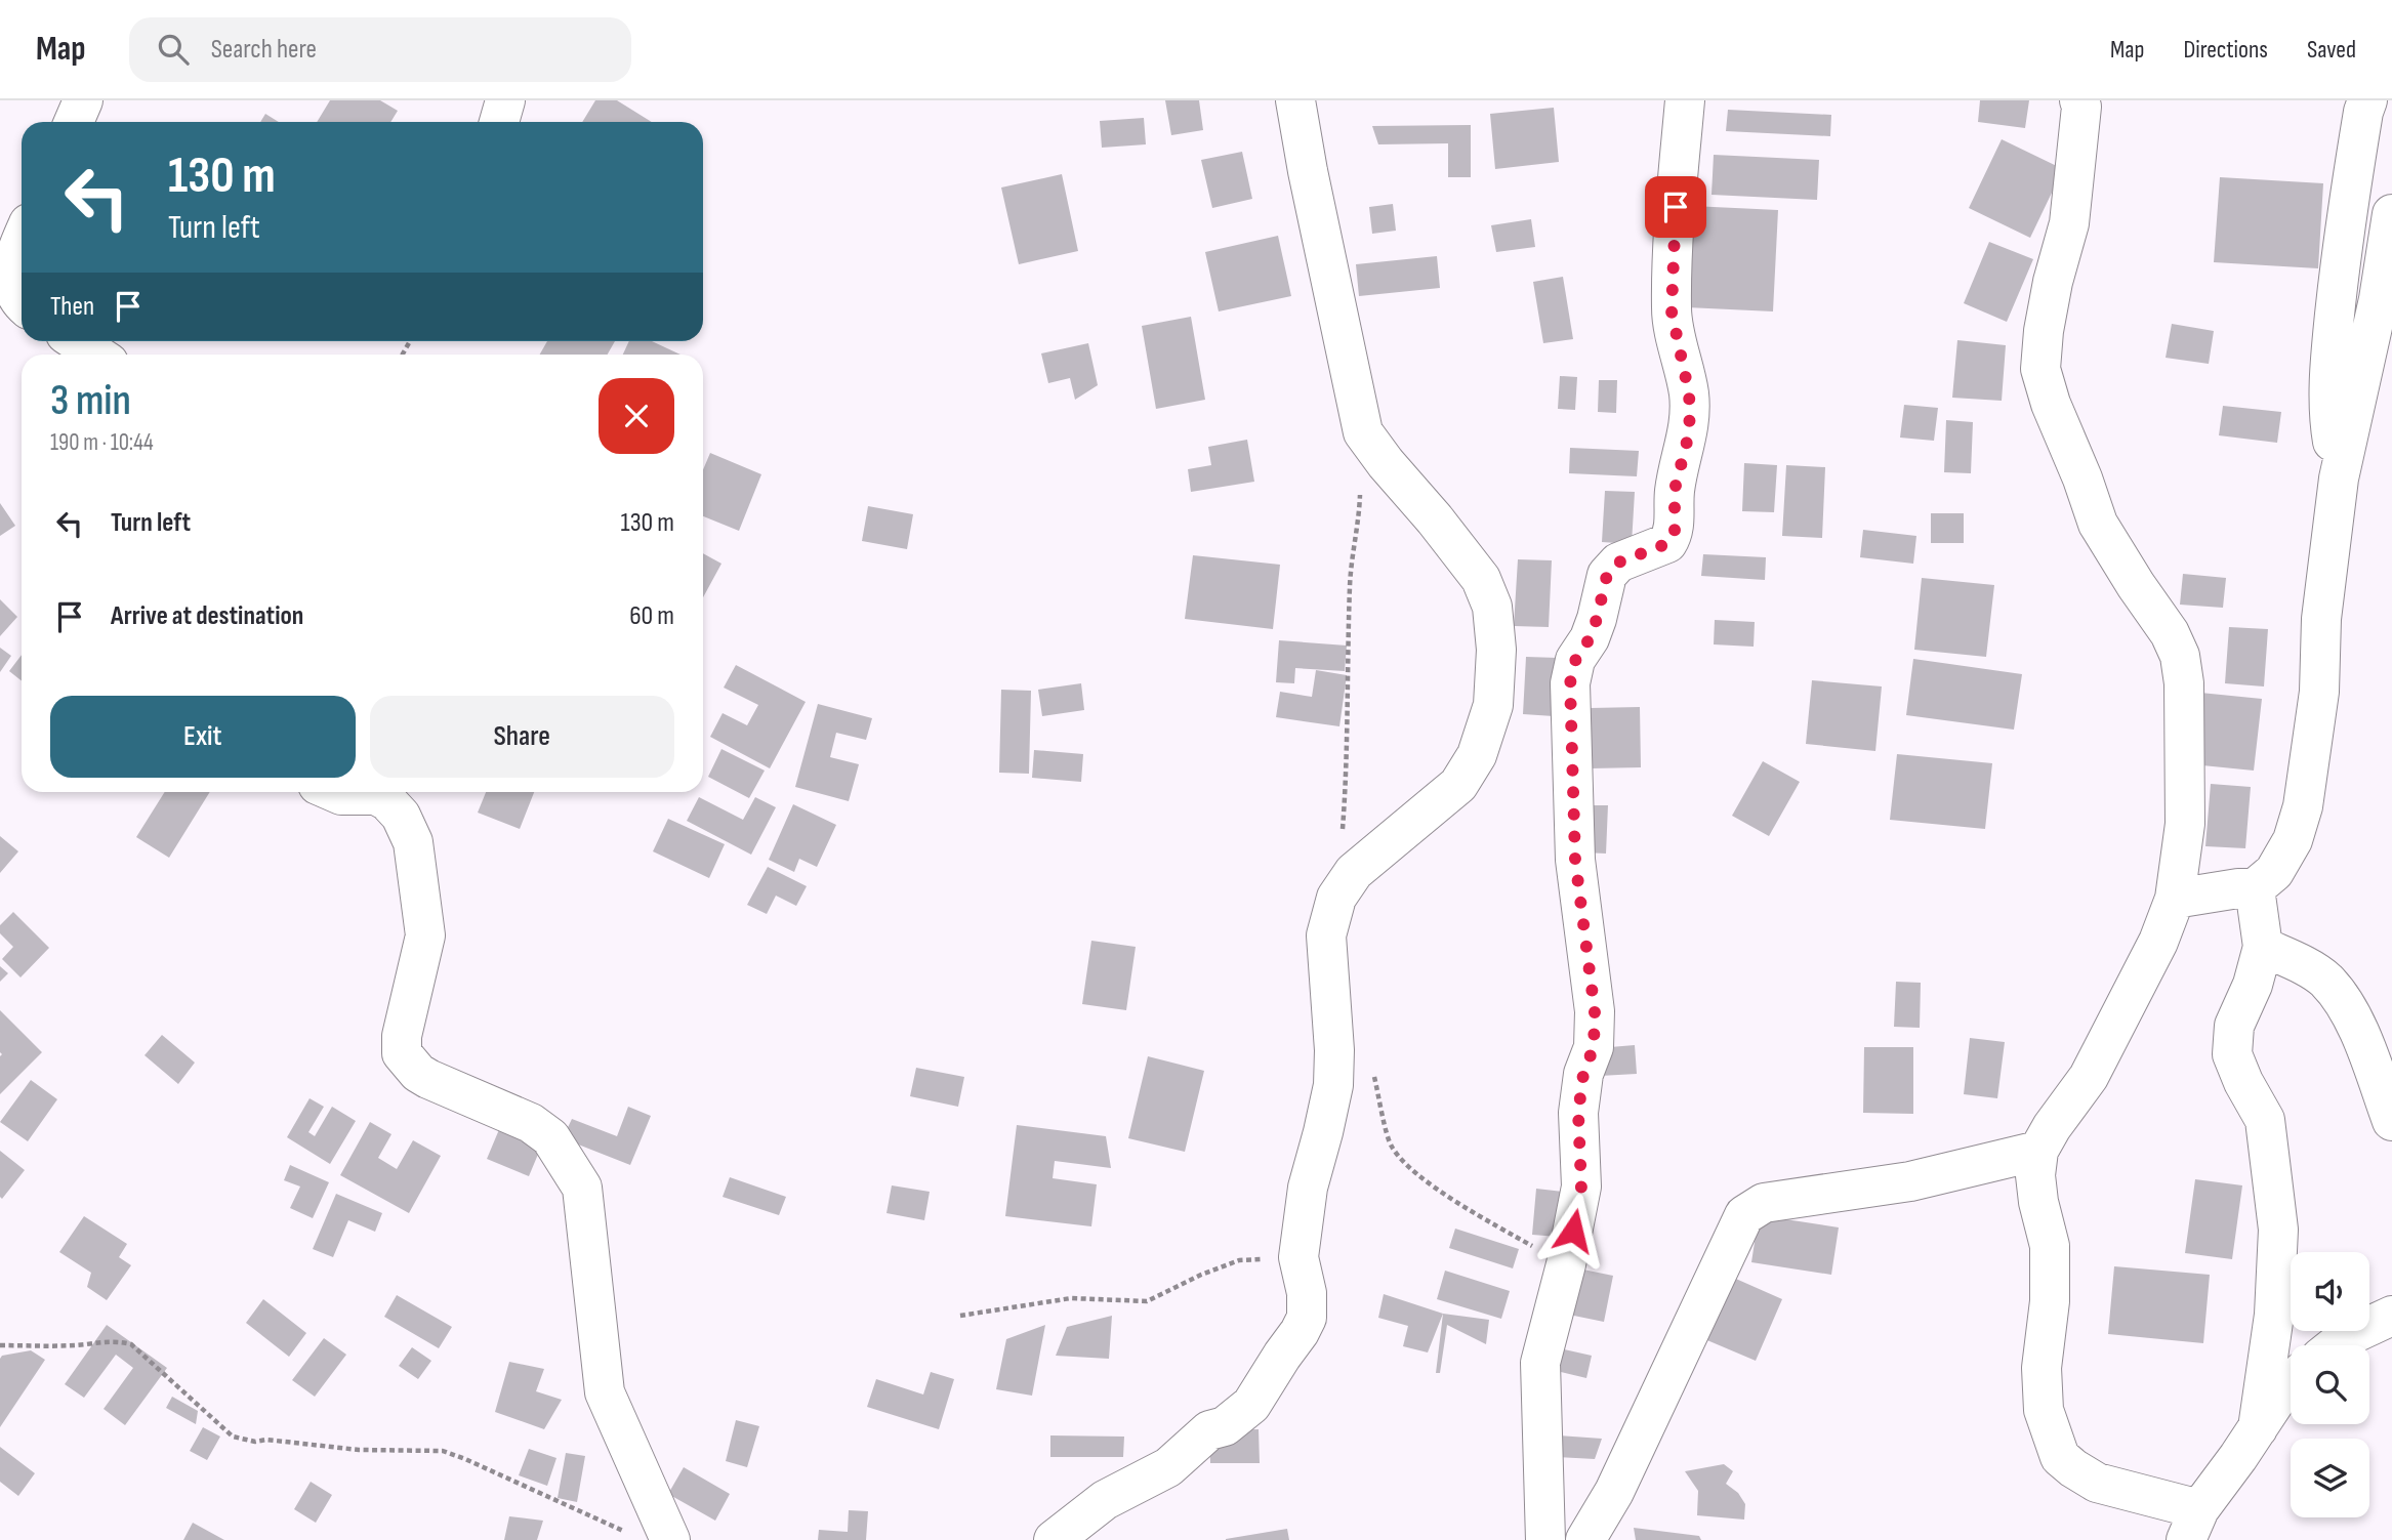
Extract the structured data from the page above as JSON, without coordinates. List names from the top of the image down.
{
  "page": {
    "header": "Map",
    "search": "Search here",
    "nav": ["Map", "Directions", "Saved"],
    "turn": ["130 m", "Turn left"],
    "then": "Then",
    "heading": ["3 min", "190 m · 10:44"],
    "list": [
      {
        "name": "Turn left",
        "value": "130 m"
      },
      {
        "name": "Arrive at destination",
        "value": "60 m"
      }
    ],
    "buttons": ["Exit", "Share"]
  }
}
